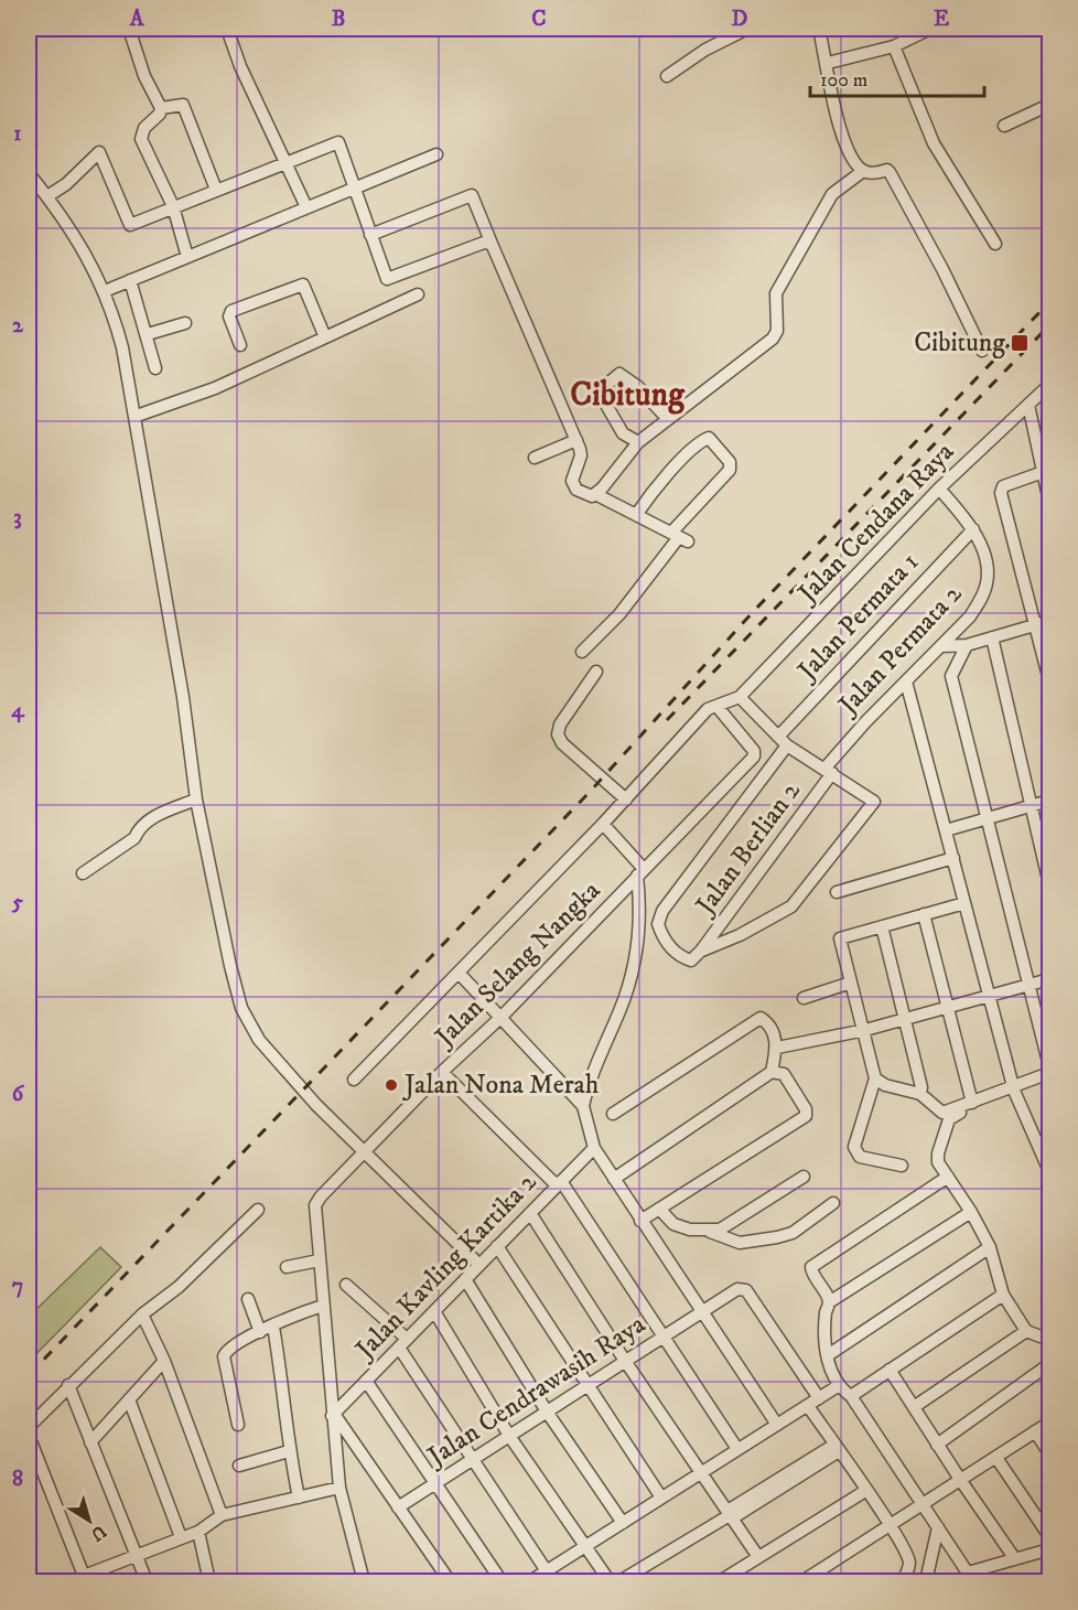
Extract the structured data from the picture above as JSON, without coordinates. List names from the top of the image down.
{
  "streets": {
    "street": [
      "Jalan Cendana Raya",
      "Jalan Permata 1",
      "Jalan Permata 2",
      "Jalan Berlian 2",
      "Jalan Selang Nangka",
      "Jalan Kavling Kartika 2",
      "Jalan Cendrawasih Raya"
    ]
  },
  "crossings": [
    ["Jalan Cendana Raya", "Jalan Permata 2"],
    ["Jalan Permata 1", "Jalan Permata 2"],
    ["Jalan Permata 1", "Jalan Berlian 2"],
    ["Jalan Permata 2", "Jalan Berlian 2"],
    ["Jalan Selang Nangka", "Jalan Kavling Kartika 2"]
  ],
  "districts": ["Cibitung"],
  "places": {
    "transit": ["Cibitung"],
    "other": ["Jalan Nona Merah"]
  },
  "scale_bar": "100 m",
  "north": "bottom right",
  "grid": {
    "columns": [
      "A",
      "B",
      "C",
      "D",
      "E"
    ],
    "rows": [
      "1",
      "2",
      "3",
      "4",
      "5",
      "6",
      "7",
      "8"
    ]
  }
}
